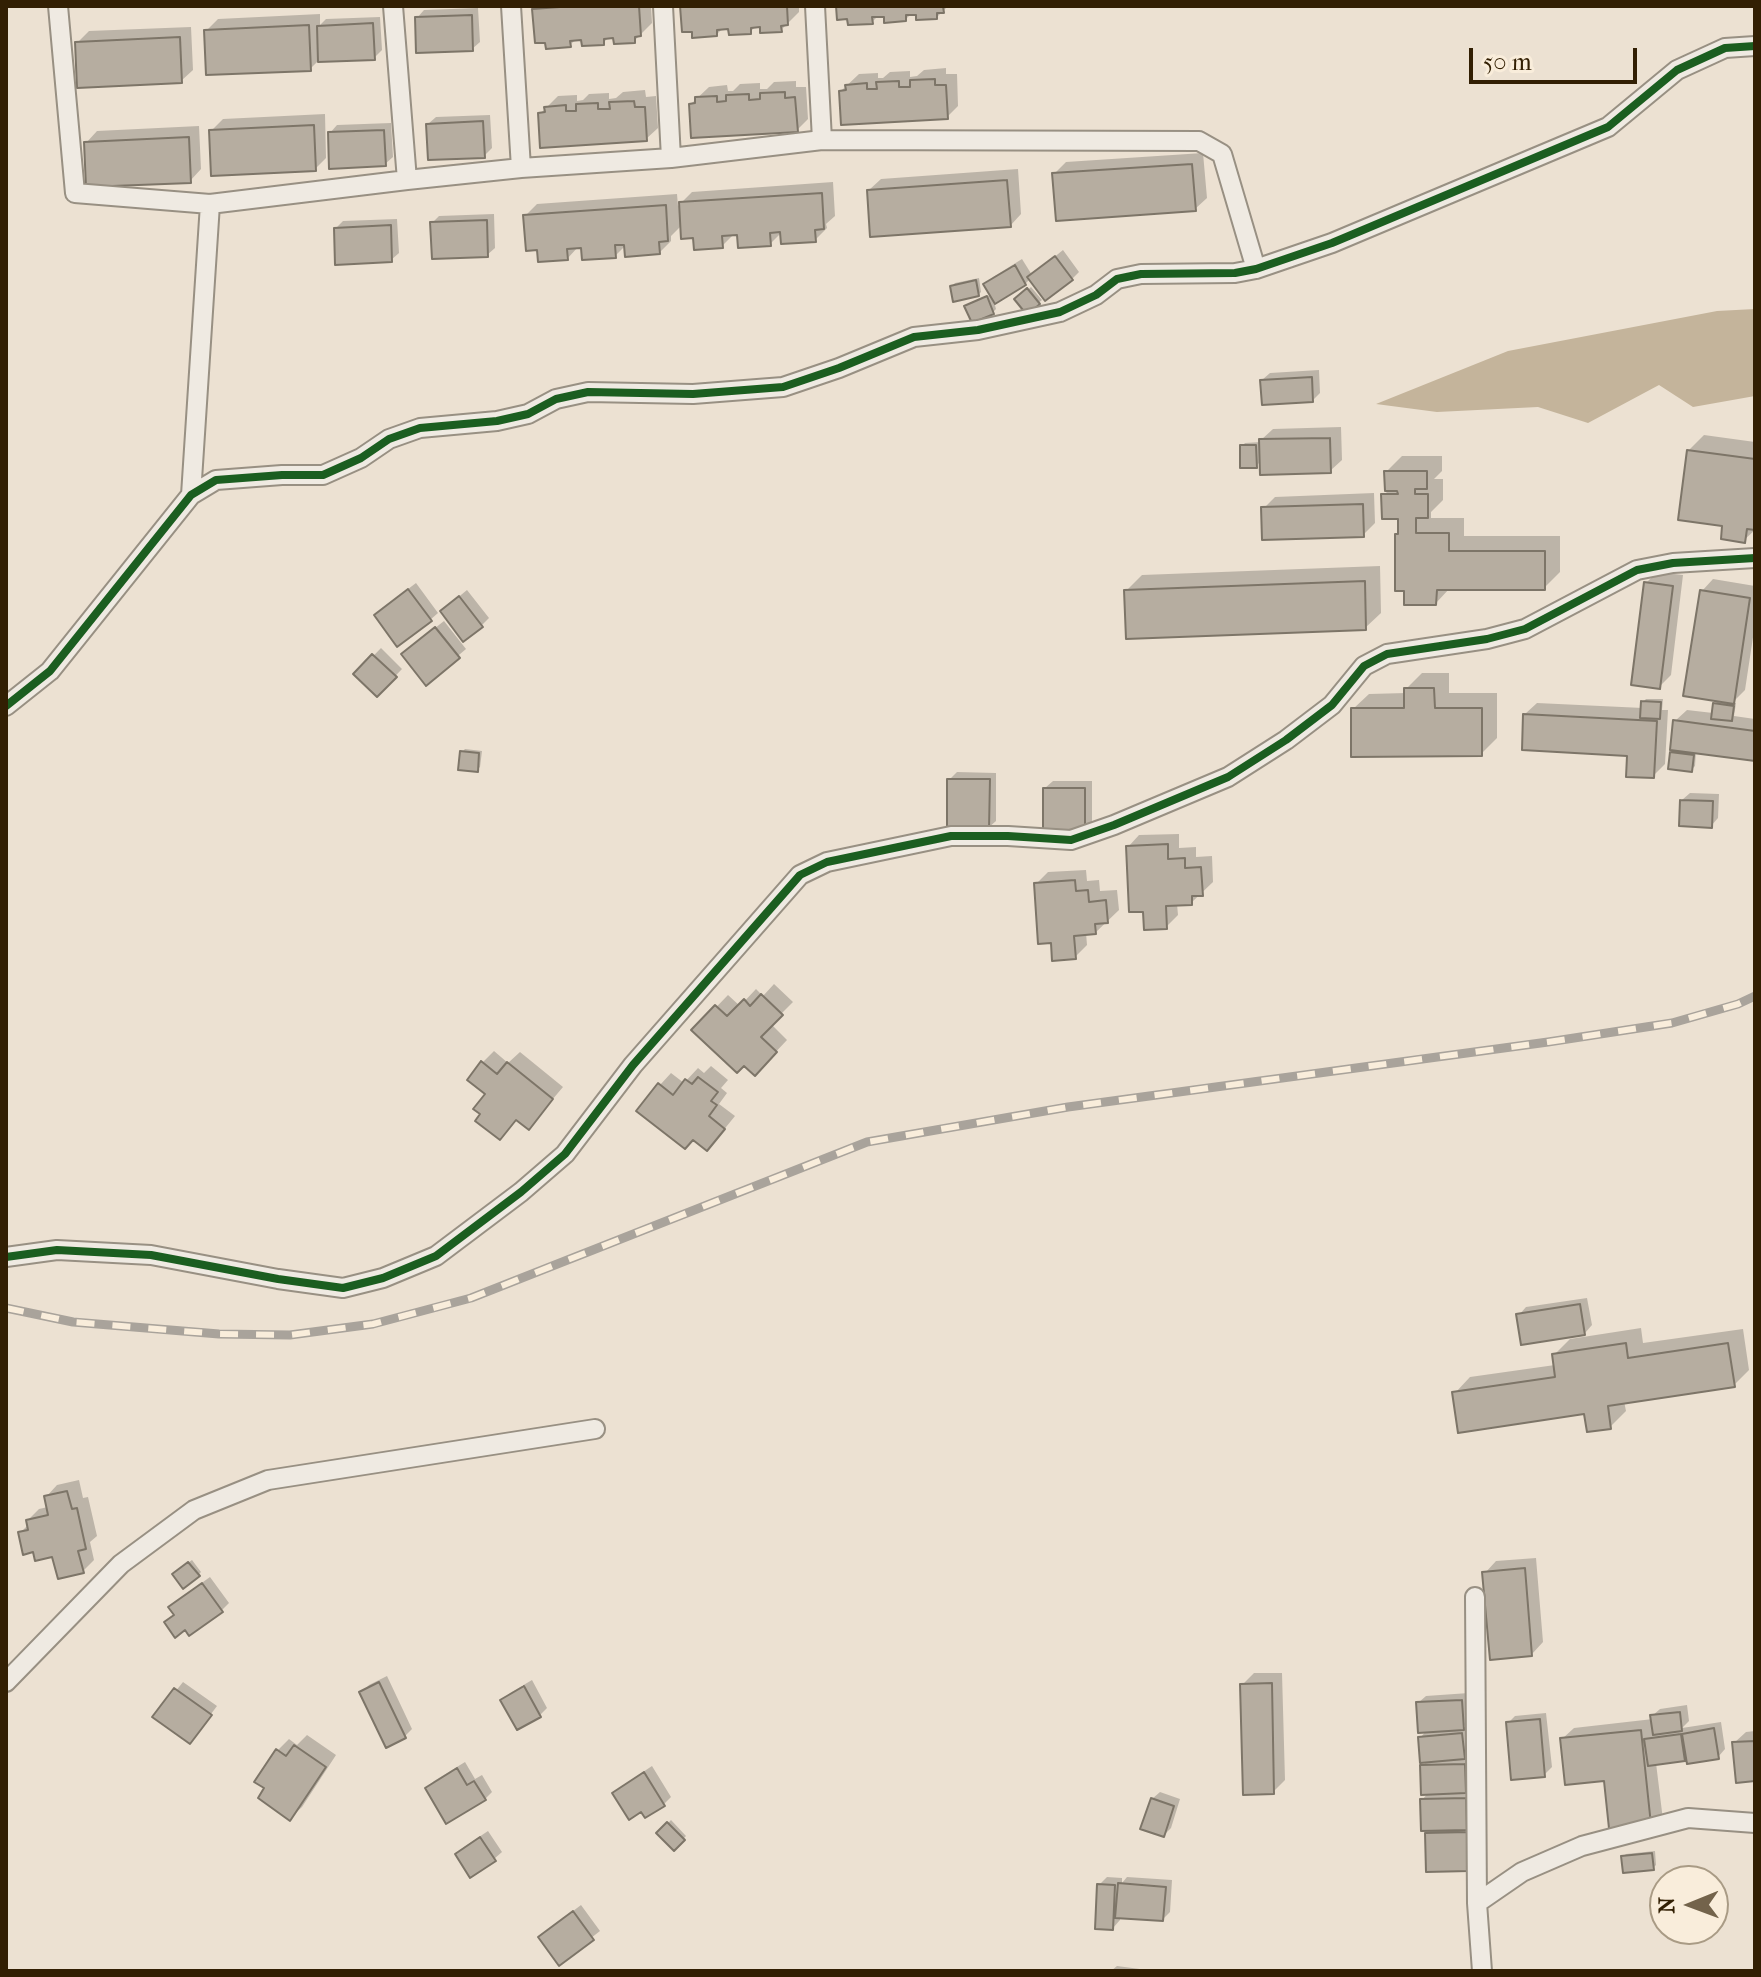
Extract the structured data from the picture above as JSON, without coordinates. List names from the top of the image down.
{
  "scale_bar": "50 m",
  "north": "left"
}
